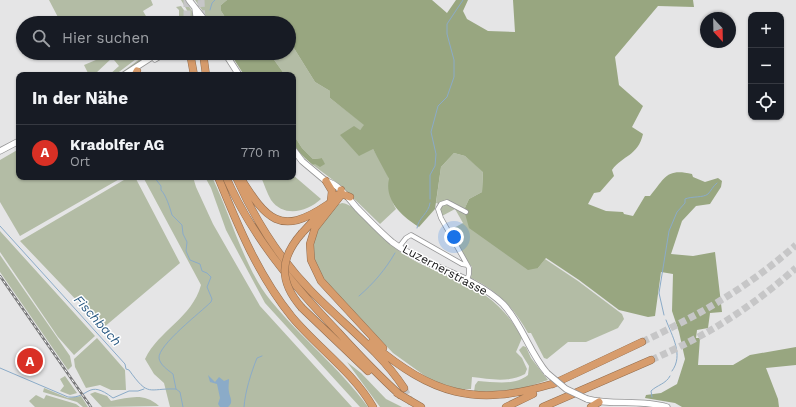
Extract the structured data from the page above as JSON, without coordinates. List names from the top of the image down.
{
  "streets": {
    "main road": ["Luzernerstrasse"]
  },
  "water": ["Fischbach"],
  "north": "bottom",
  "page": {
    "map_buttons": ["+", "−"],
    "search": "Hier suchen",
    "heading": "In der Nähe",
    "list": [
      {
        "mark": "A",
        "name": "Kradolfer AG",
        "note": "Ort",
        "value": "770 m"
      }
    ],
    "pins": "A"
  }
}
